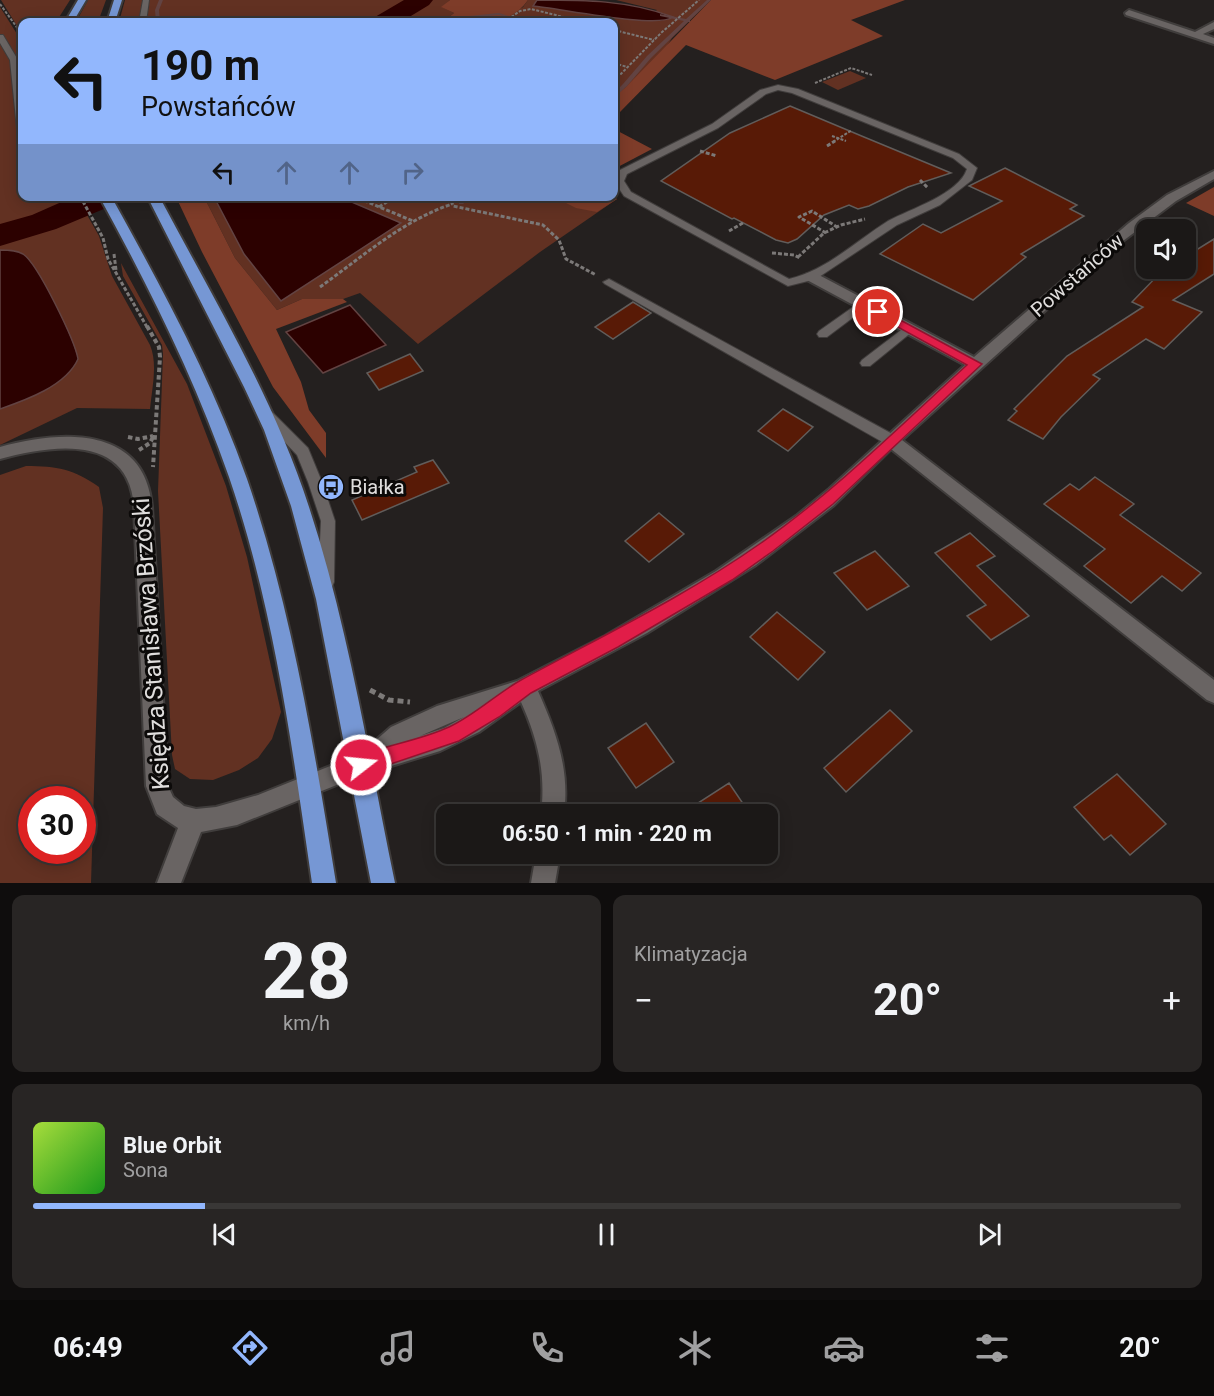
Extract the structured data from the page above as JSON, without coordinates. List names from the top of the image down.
{
  "streets": {
    "street": ["Powstańców", "Księdza Stanisława Brzóski"]
  },
  "crossings": [
    ["Powstańców", "Księdza Stanisława Brzóski"]
  ],
  "places": {
    "bus stop": ["Białka"]
  },
  "page": {
    "turn": ["190 m", "Powstańców"],
    "limit": "30",
    "trip": "06:50 · 1 min · 220 m",
    "tile": [
      ["28", "km/h"],
      "Klimatyzacja"
    ],
    "heat": ["−", "20°", "+"],
    "song": ["Blue Orbit", "Sona"],
    "tabs": ["06:49", "20°"]
  }
}
